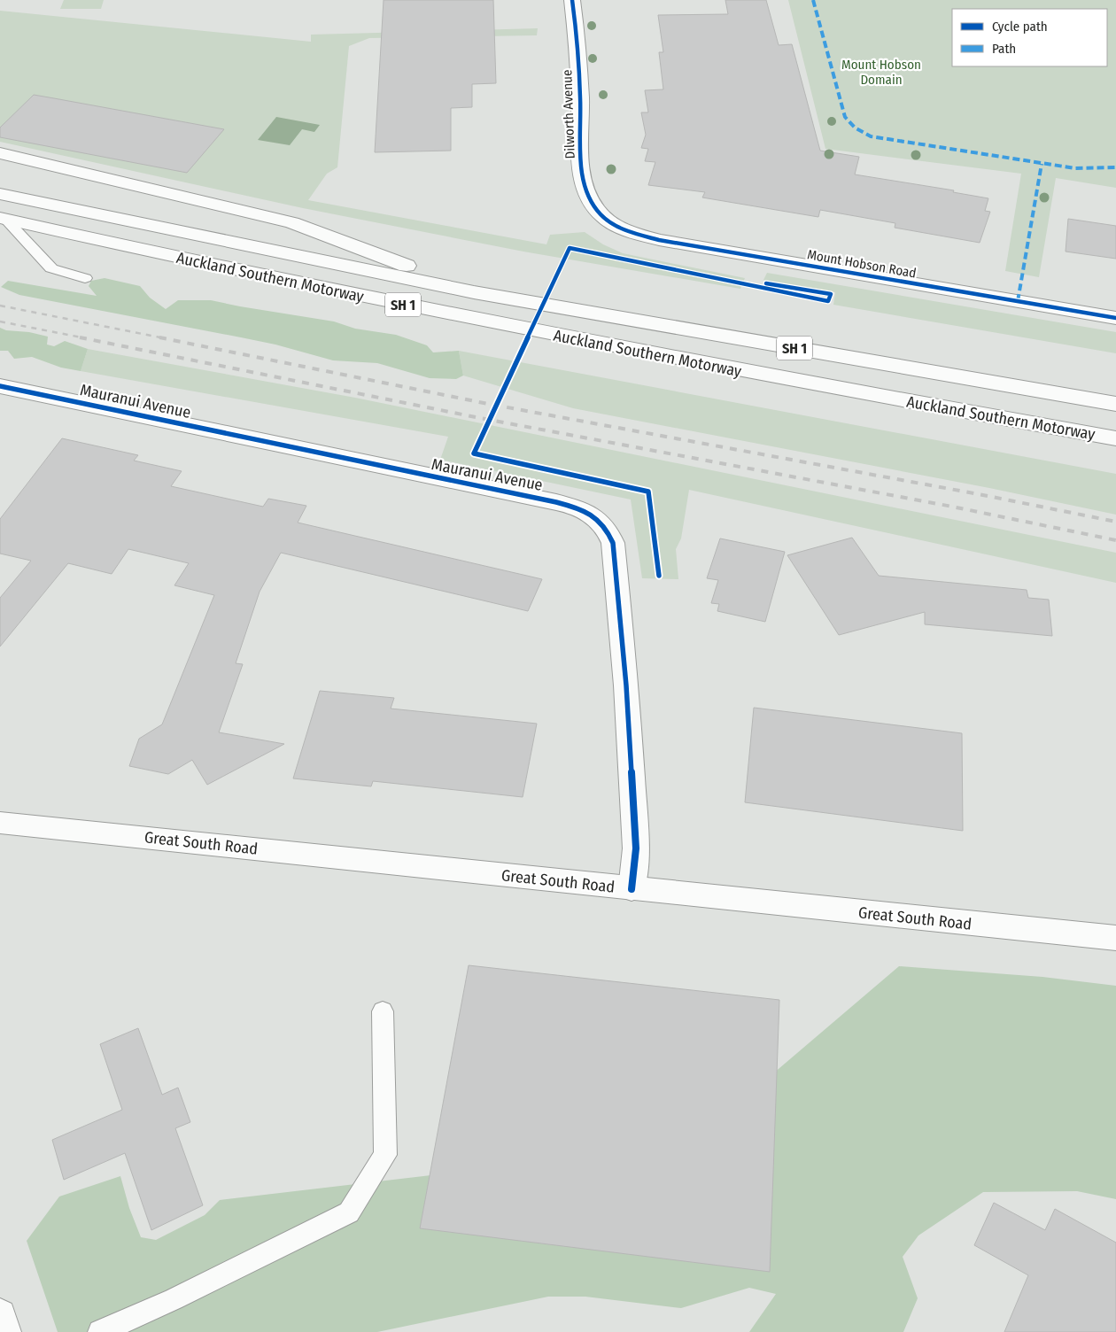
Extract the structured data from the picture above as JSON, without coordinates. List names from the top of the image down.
{
  "streets": {
    "main road": [
      "Dilworth Avenue",
      "Mount Hobson Road",
      "Auckland Southern Motorway",
      "SH 1",
      "Mauranui Avenue",
      "Great South Road"
    ]
  },
  "crossings": [
    ["Dilworth Avenue", "Mount Hobson Road"],
    ["Mauranui Avenue", "Great South Road"]
  ],
  "parks": ["Mount Hobson Domain"],
  "legend": ["Cycle path", "Path"]
}
